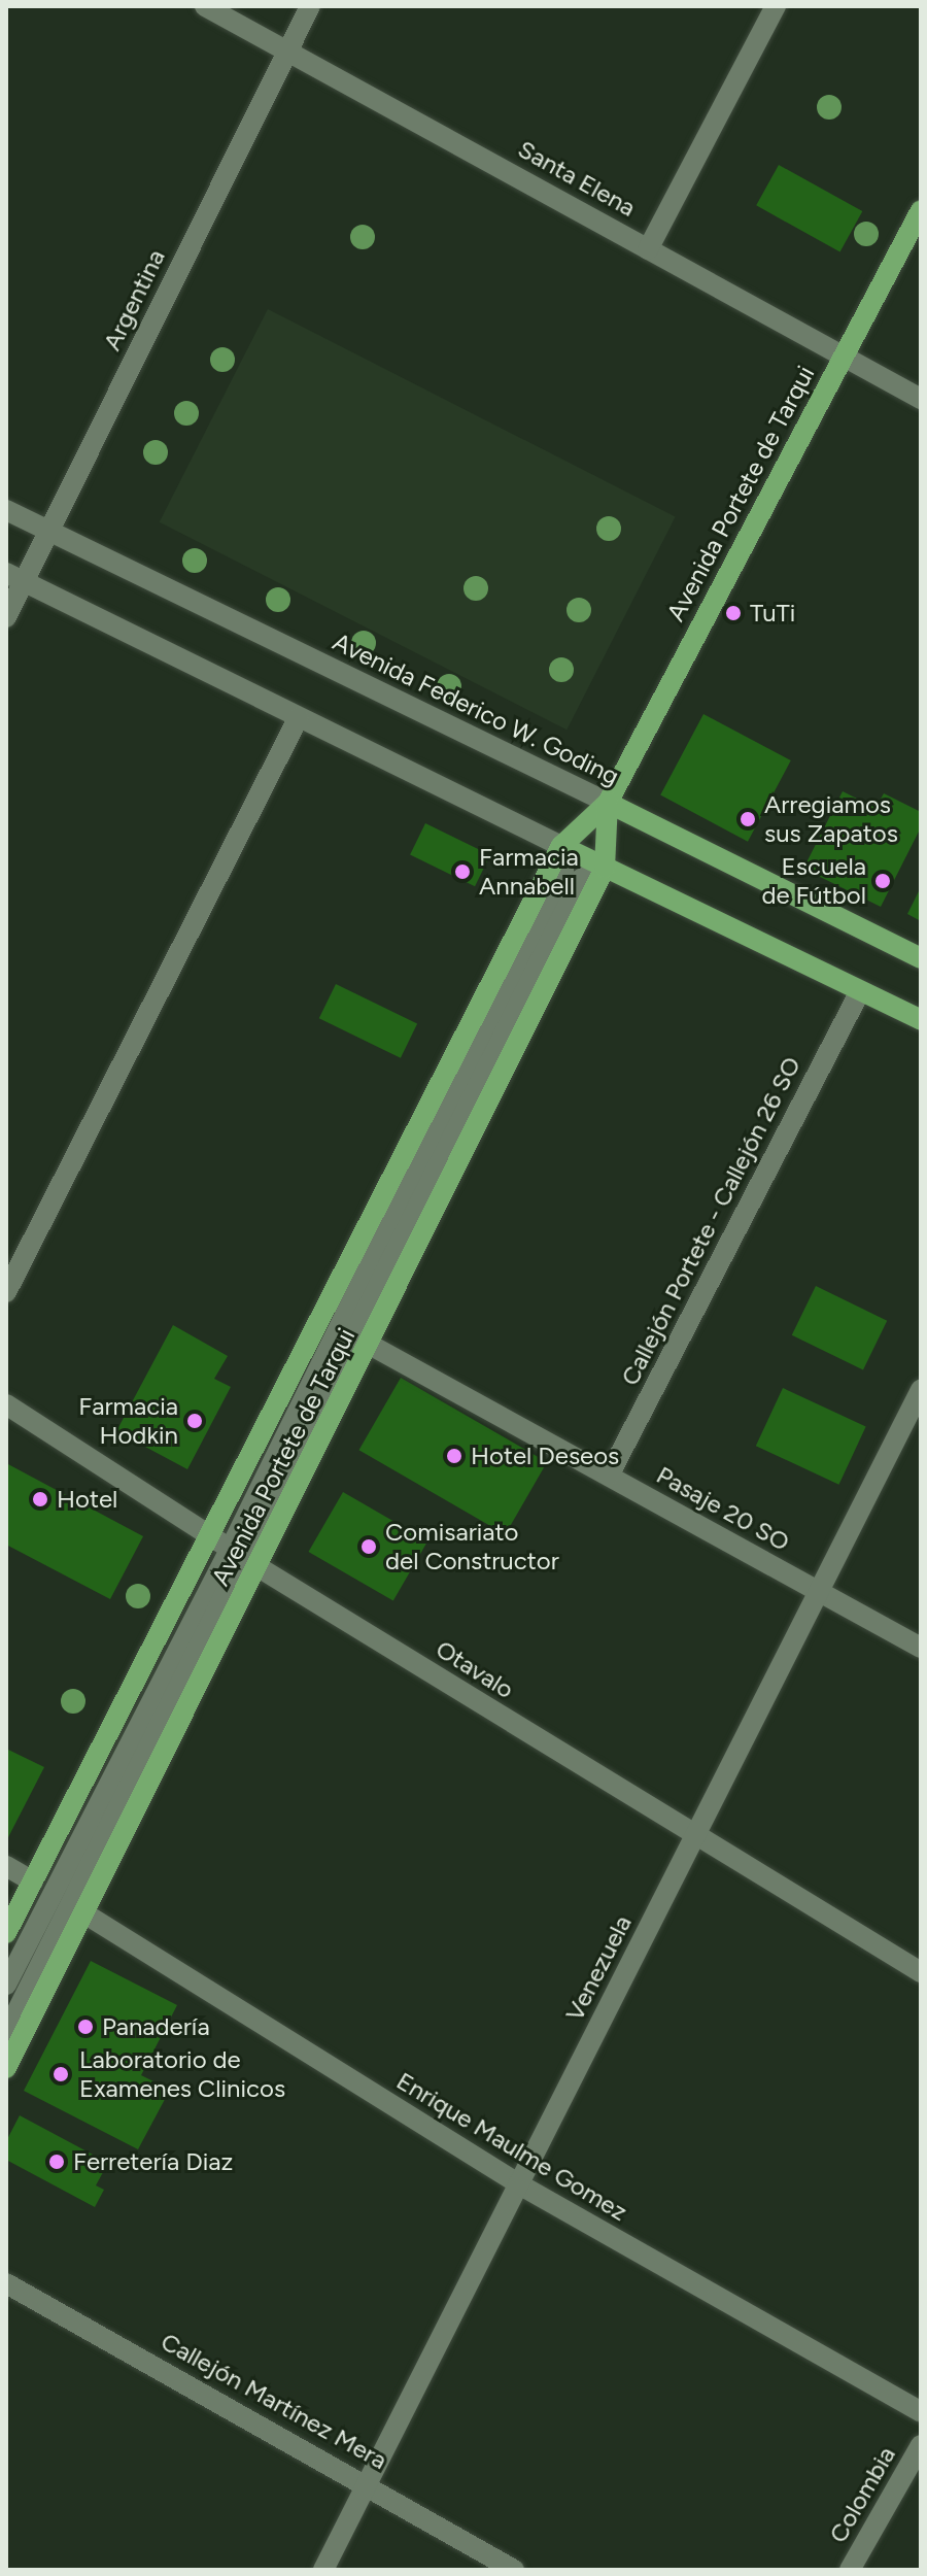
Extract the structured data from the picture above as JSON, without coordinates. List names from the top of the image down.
{
  "streets": {
    "main road": ["Avenida Portete de Tarqui", "Avenida Federico W. Goding"],
    "street": [
      "Santa Elena",
      "Argentina",
      "Callejón Portete - Callejón 26 SO",
      "Pasaje 20 SO",
      "Otavalo",
      "Venezuela",
      "Enrique Maulme Gomez",
      "Callejón Martínez Mera",
      "Colombia"
    ]
  },
  "crossings": [
    ["Santa Elena", "Argentina"],
    ["Santa Elena", "Avenida Portete de Tarqui"],
    ["Argentina", "Avenida Federico W. Goding"],
    ["Avenida Portete de Tarqui", "Avenida Federico W. Goding"],
    ["Avenida Portete de Tarqui", "Pasaje 20 SO"],
    ["Avenida Portete de Tarqui", "Otavalo"],
    ["Avenida Portete de Tarqui", "Enrique Maulme Gomez"],
    ["Callejón Portete - Callejón 26 SO", "Pasaje 20 SO"],
    ["Pasaje 20 SO", "Venezuela"],
    ["Otavalo", "Venezuela"],
    ["Venezuela", "Enrique Maulme Gomez"],
    ["Venezuela", "Callejón Martínez Mera"]
  ],
  "places": [
    "TuTi",
    "Arregiamos sus Zapatos",
    "Farmacia Annabell",
    "Escuela de Fútbol",
    "Farmacia Hodkin",
    "Hotel Deseos",
    "Hotel",
    "Comisariato del Constructor",
    "Panadería",
    "Laboratorio de Examenes Clinicos",
    "Ferretería Diaz"
  ]
}
